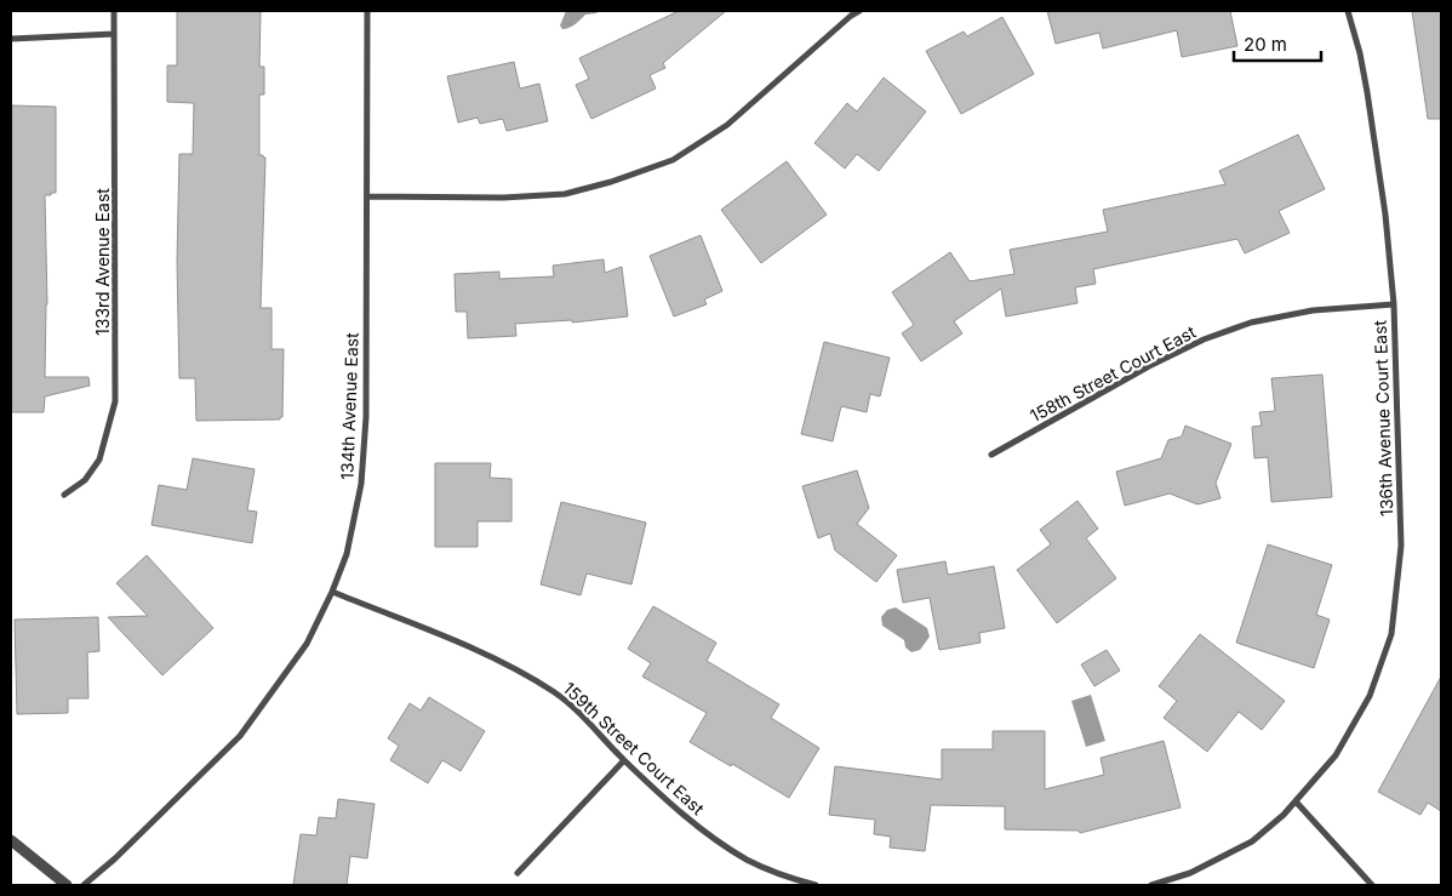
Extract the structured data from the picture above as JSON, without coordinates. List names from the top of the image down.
{
  "streets": {
    "street": [
      "133rd Avenue East",
      "158th Street Court East",
      "134th Avenue East",
      "136th Avenue Court East",
      "159th Street Court East"
    ]
  },
  "crossings": [
    ["158th Street Court East", "136th Avenue Court East"],
    ["134th Avenue East", "159th Street Court East"]
  ],
  "scale_bar": "20 m"
}
